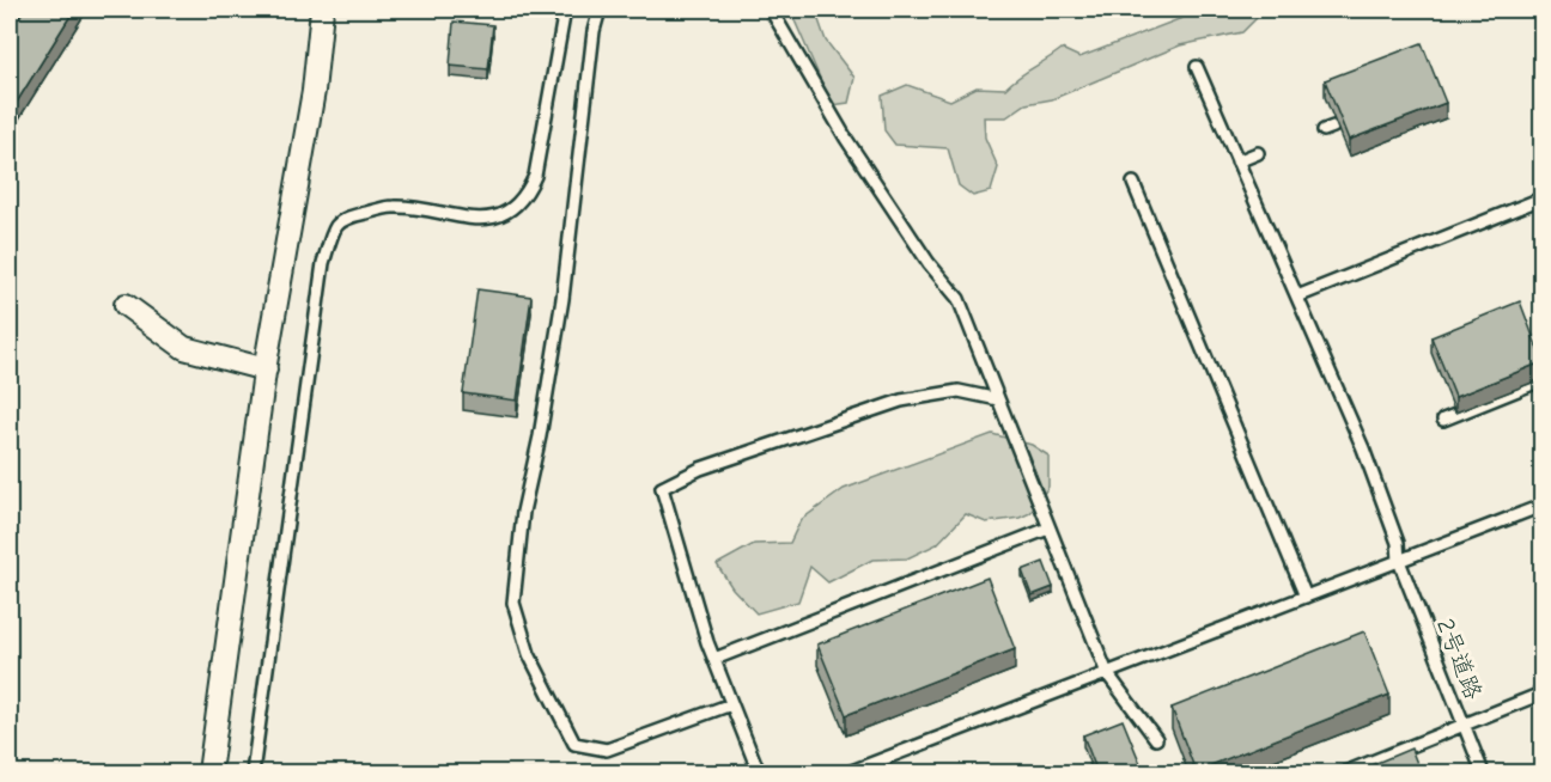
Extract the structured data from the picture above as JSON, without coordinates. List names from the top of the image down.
{
  "streets": {
    "lane": ["2号道路"]
  }
}
